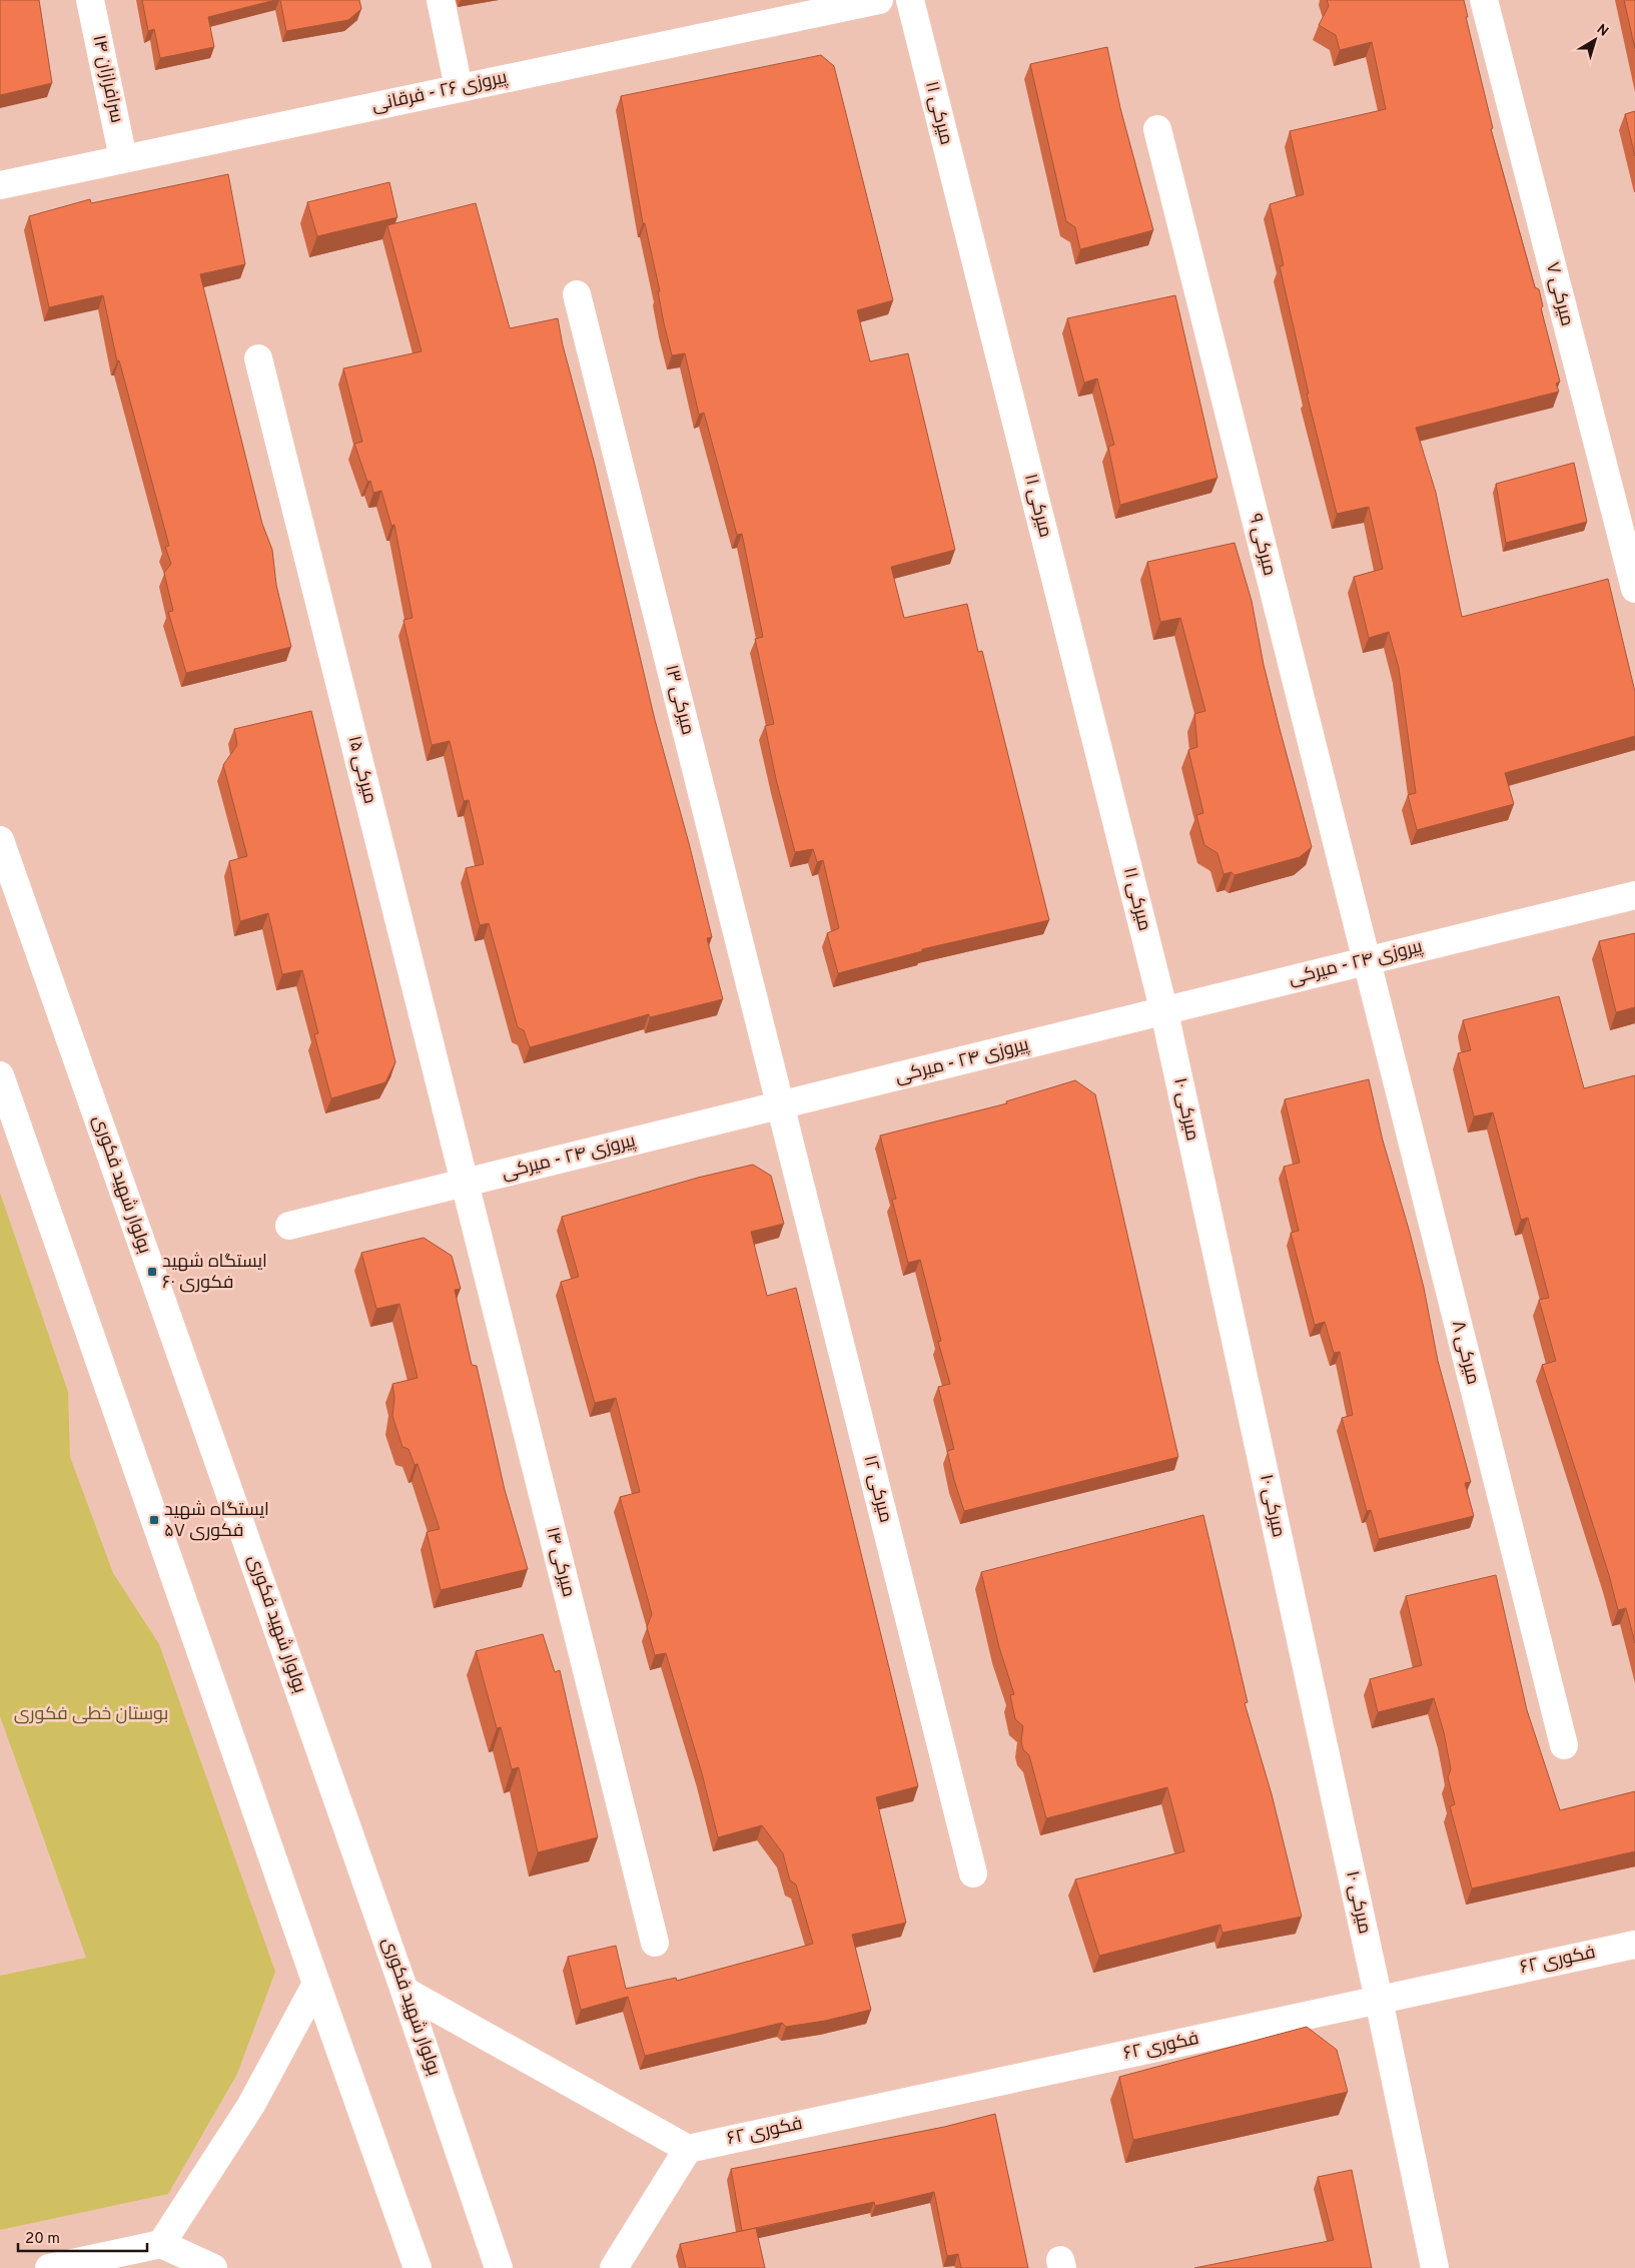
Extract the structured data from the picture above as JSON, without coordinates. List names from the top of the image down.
{
  "streets": {
    "street": [
      "سرافرازان ۱۴",
      "پیروزی ۲۶ - فرقانی",
      "میرکی ۱۱",
      "میرکی ۷",
      "میرکی ۹",
      "میرکی ۱۳",
      "میرکی ۱۵",
      "پیروزی ۲۴ - میرکی",
      "میرکی ۱۰",
      "بولوار شهید فکوری",
      "میرکی ۸",
      "میرکی ۱۲",
      "میرکی ۱۴",
      "فکوری ۶۲"
    ]
  },
  "crossings": [
    ["سرافرازان ۱۴", "پیروزی ۲۶ - فرقانی"],
    ["میرکی ۱۱", "پیروزی ۲۴ - میرکی"],
    ["میرکی ۱۱", "میرکی ۱۰"],
    ["میرکی ۹", "پیروزی ۲۴ - میرکی"],
    ["میرکی ۹", "میرکی ۸"],
    ["میرکی ۱۳", "پیروزی ۲۴ - میرکی"],
    ["میرکی ۱۳", "میرکی ۱۲"],
    ["میرکی ۱۵", "پیروزی ۲۴ - میرکی"],
    ["میرکی ۱۵", "میرکی ۱۴"],
    ["پیروزی ۲۴ - میرکی", "میرکی ۱۰"],
    ["پیروزی ۲۴ - میرکی", "میرکی ۸"],
    ["پیروزی ۲۴ - میرکی", "میرکی ۱۲"],
    ["پیروزی ۲۴ - میرکی", "میرکی ۱۴"],
    ["میرکی ۱۰", "فکوری ۶۲"]
  ],
  "parks": ["بوستان خطی فکوری"],
  "places": {
    "transit": ["ایستگاه شهید فکوری ۶۰", "ایستگاه شهید فکوری ۵۷"]
  },
  "scale_bar": "20 m",
  "north": "top right"
}
